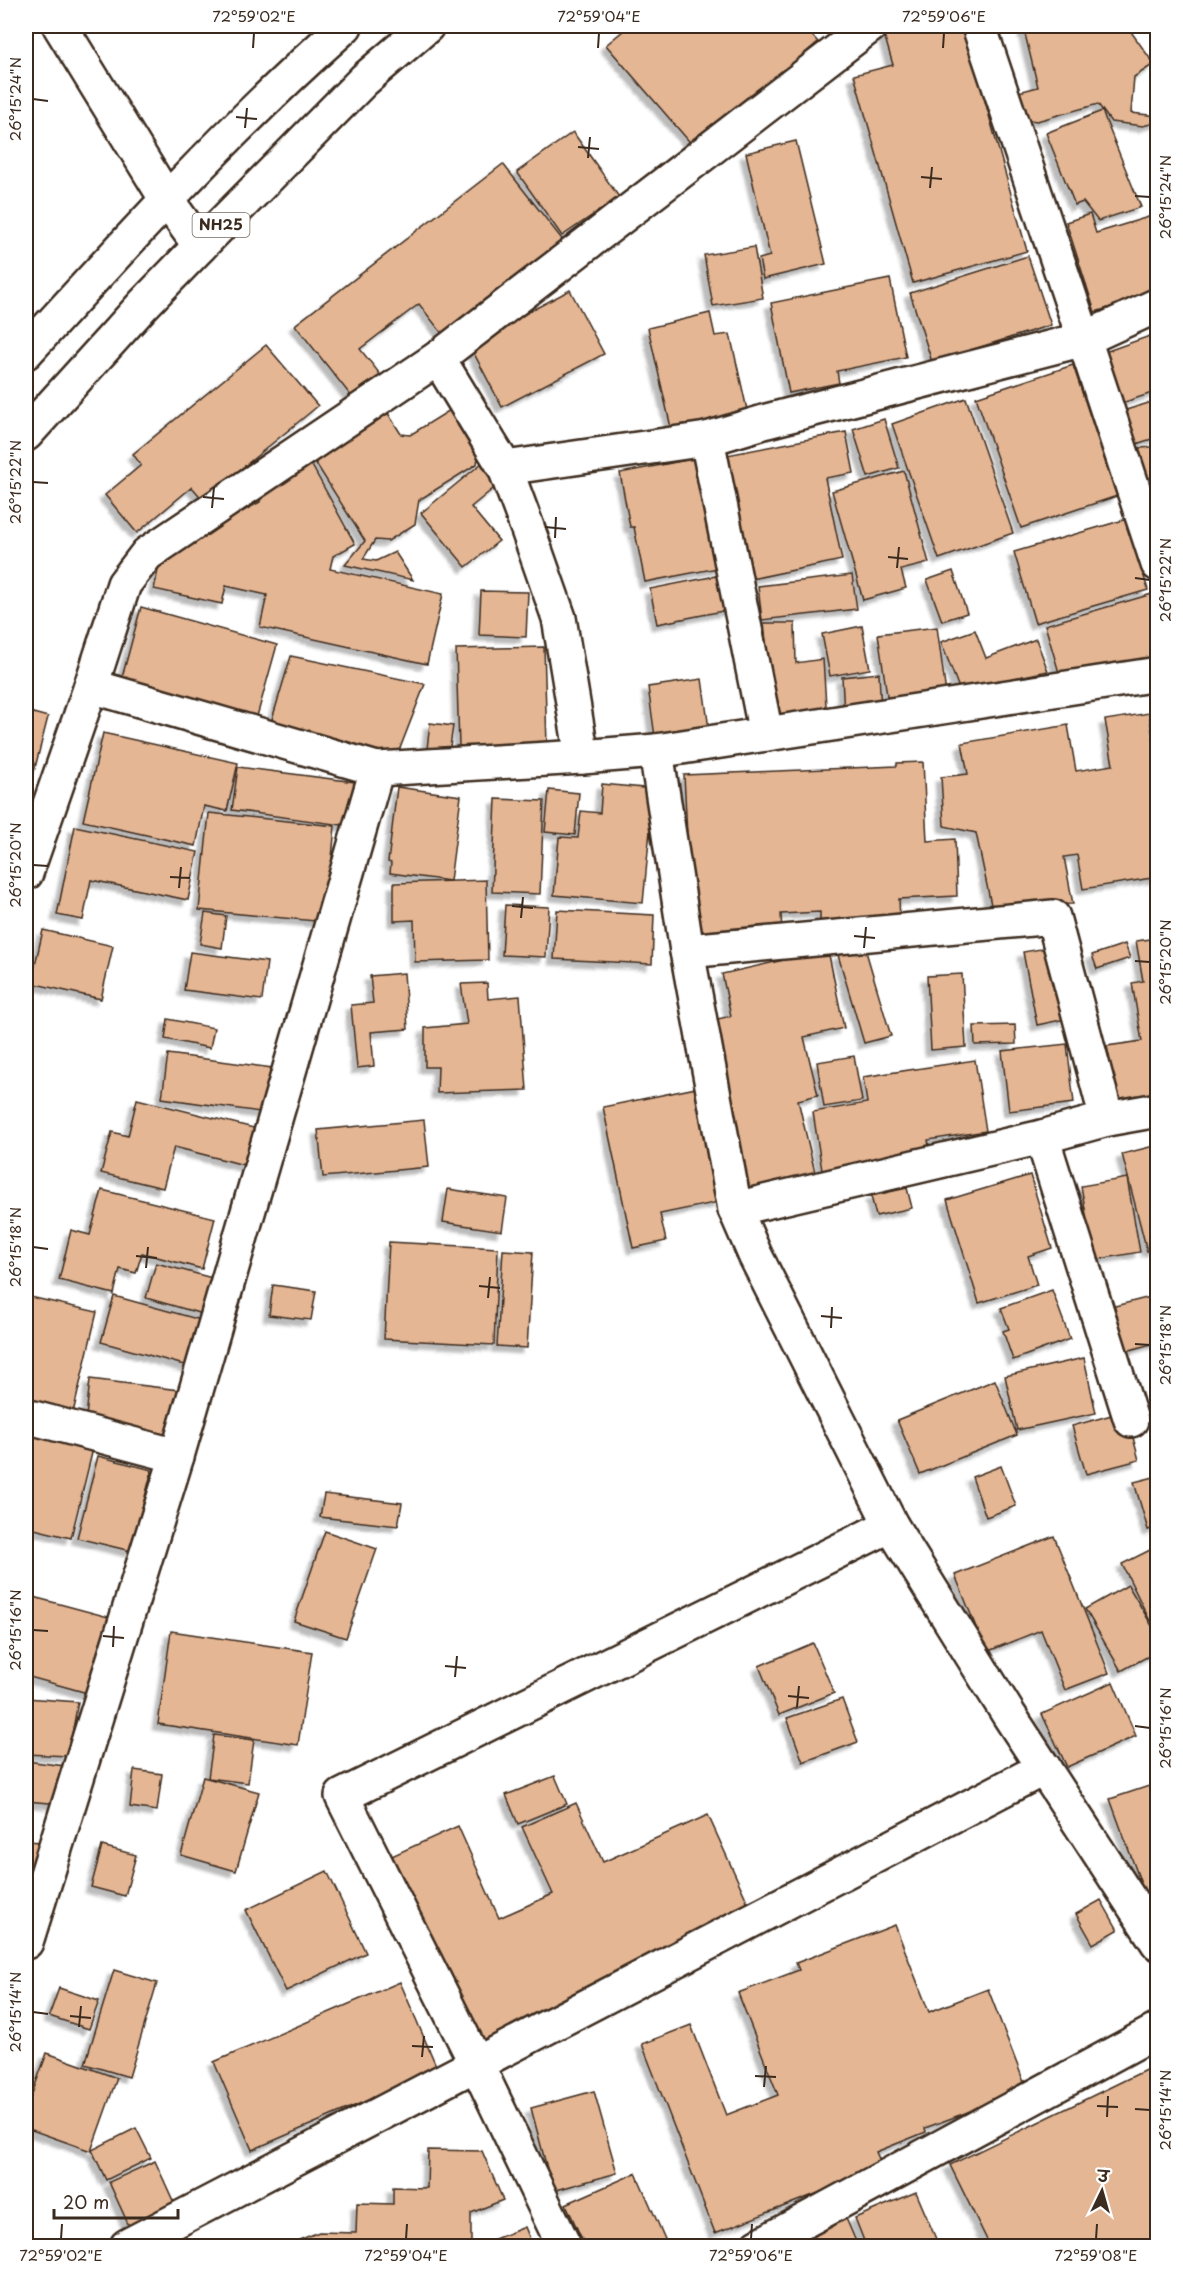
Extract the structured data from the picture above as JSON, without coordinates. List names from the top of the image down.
{
  "streets": {
    "street": ["NH25"]
  },
  "scale_bar": "20 m",
  "north": "top",
  "coordinates": [
    "72°59'02\"E",
    "72°59'04\"E",
    "72°59'06\"E",
    "26°15'24\"N",
    "26°15'22\"N",
    "26°15'20\"N",
    "26°15'18\"N",
    "26°15'16\"N",
    "26°15'14\"N",
    "72°59'08\"E"
  ]
}
